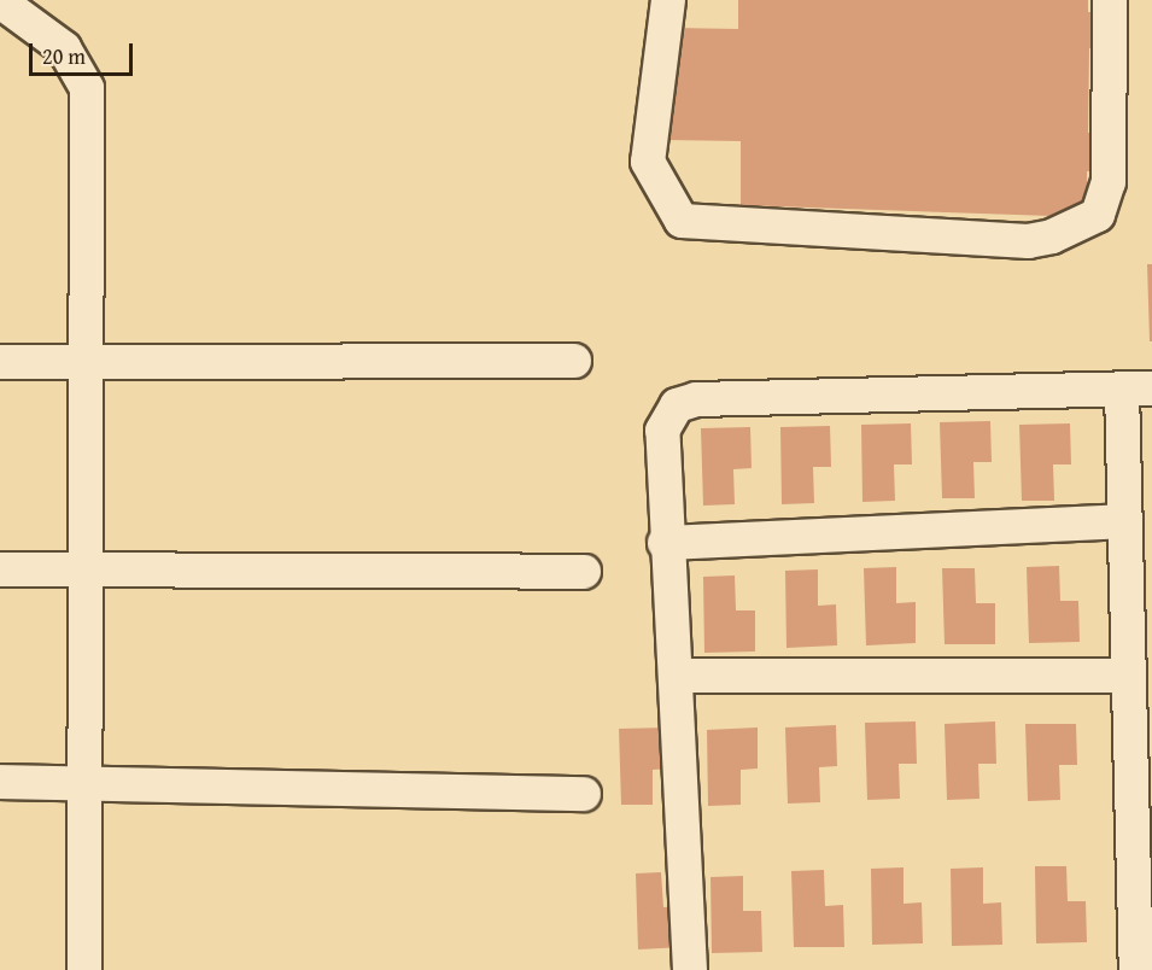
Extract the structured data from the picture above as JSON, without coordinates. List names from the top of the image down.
{
  "scale_bar": "20 m"
}
